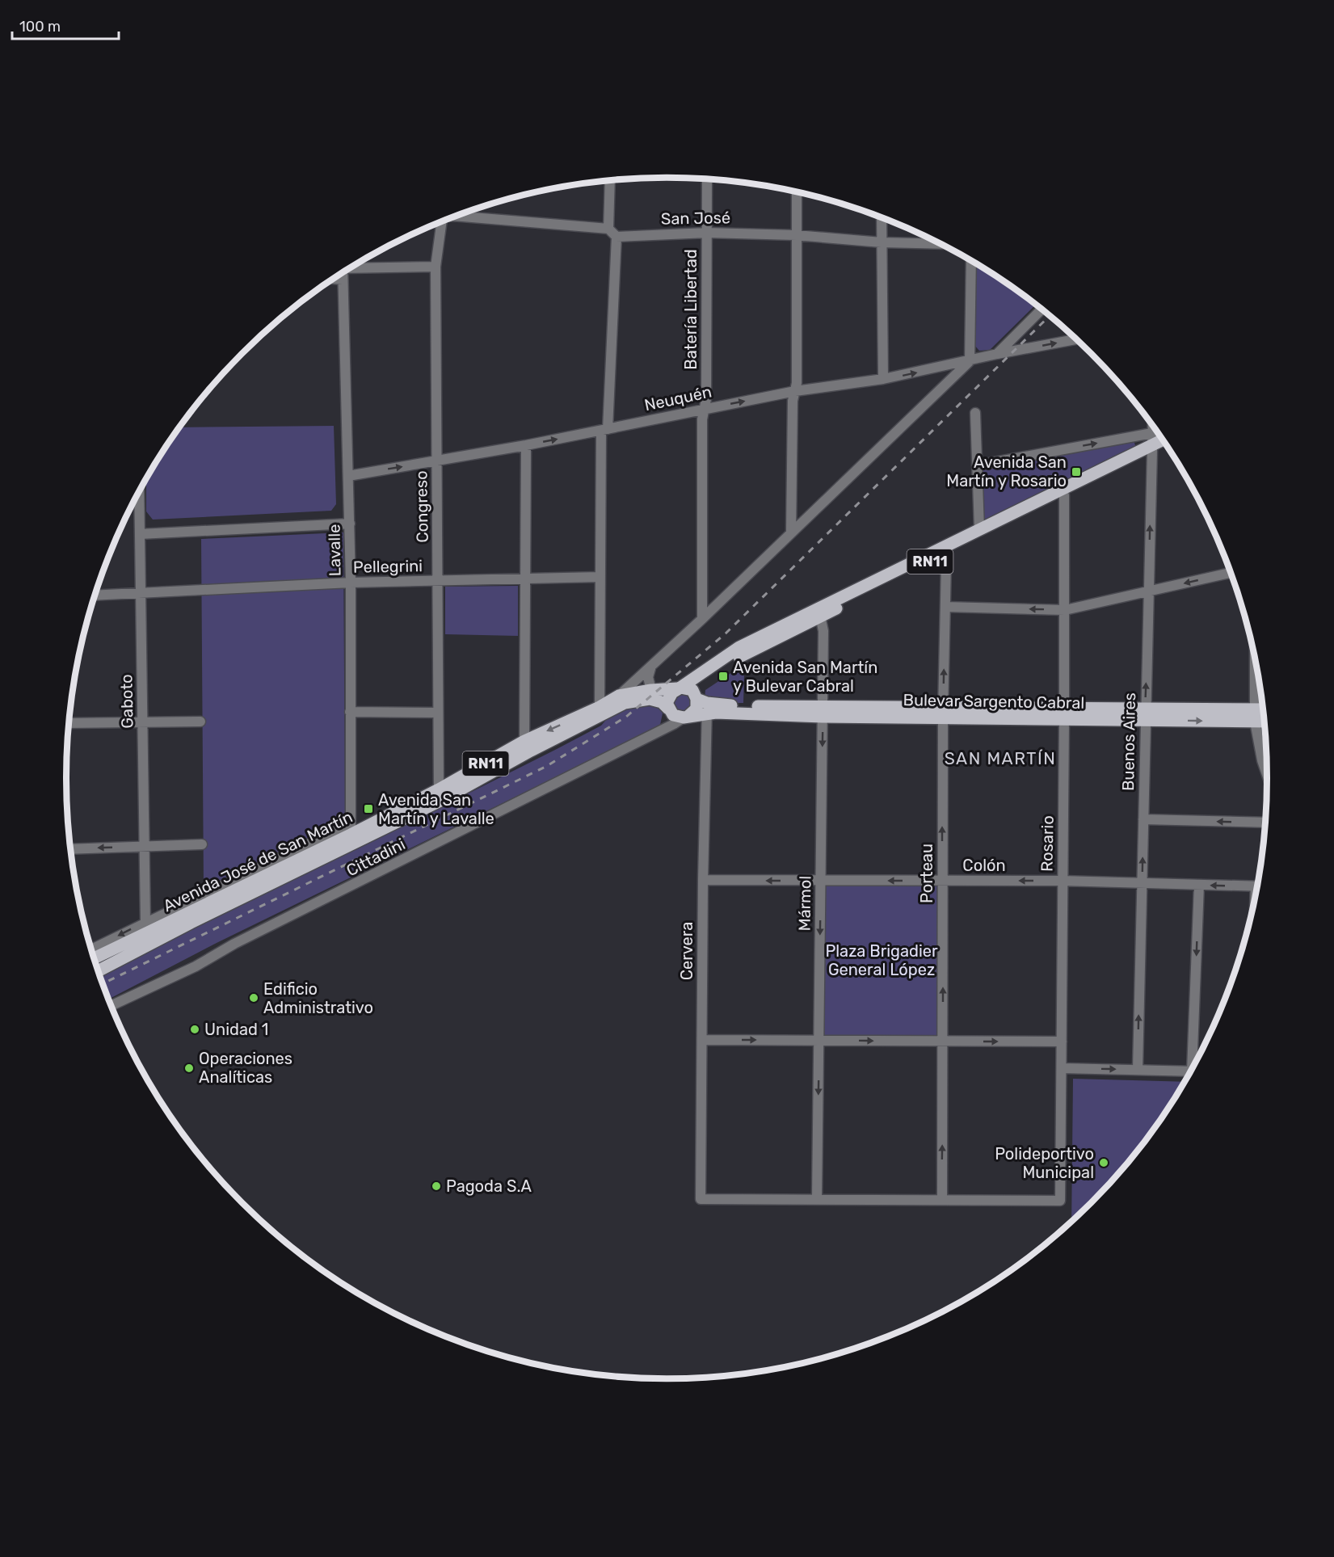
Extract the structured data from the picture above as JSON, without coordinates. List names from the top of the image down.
{
  "streets": {
    "main road": ["RN11", "Bulevar Sargento Cabral", "Avenida José de San Martín"],
    "street": [
      "San José",
      "Batería Libertad",
      "Neuquén",
      "Congreso",
      "Lavalle",
      "Pellegrini",
      "Gaboto",
      "Buenos Aires",
      "Rosario",
      "Cittadini",
      "Colón",
      "Porteau",
      "Mármol",
      "Cervera"
    ]
  },
  "crossings": [
    ["San José", "Batería Libertad"],
    ["Batería Libertad", "Neuquén"],
    ["Neuquén", "Congreso"],
    ["Neuquén", "Lavalle"],
    ["Congreso", "Pellegrini"],
    ["Congreso", "Avenida José de San Martín"],
    ["Lavalle", "Pellegrini"],
    ["Lavalle", "Avenida José de San Martín"],
    ["RN11", "Bulevar Sargento Cabral"],
    ["RN11", "Buenos Aires"],
    ["RN11", "Rosario"],
    ["RN11", "Cittadini"],
    ["RN11", "Avenida José de San Martín"],
    ["RN11", "Porteau"],
    ["RN11", "Mármol"],
    ["RN11", "Cervera"],
    ["Pellegrini", "Gaboto"],
    ["Bulevar Sargento Cabral", "Buenos Aires"],
    ["Bulevar Sargento Cabral", "Rosario"],
    ["Bulevar Sargento Cabral", "Cittadini"],
    ["Bulevar Sargento Cabral", "Avenida José de San Martín"],
    ["Bulevar Sargento Cabral", "Porteau"],
    ["Bulevar Sargento Cabral", "Mármol"],
    ["Bulevar Sargento Cabral", "Cervera"],
    ["Buenos Aires", "Colón"],
    ["Rosario", "Colón"],
    ["Rosario", "Porteau"],
    ["Cittadini", "Avenida José de San Martín"],
    ["Cittadini", "Cervera"],
    ["Avenida José de San Martín", "Cervera"],
    ["Colón", "Porteau"],
    ["Colón", "Mármol"],
    ["Colón", "Cervera"],
    ["Mármol", "Cervera"]
  ],
  "one_way": [
    "Neuquén",
    "Colón",
    "Porteau",
    "Mármol"
  ],
  "districts": ["SAN MARTÍN"],
  "parks": ["Plaza Brigadier General López"],
  "places": {
    "transit": ["Avenida San Martín y Rosario", "Avenida San Martín y Bulevar Cabral", "Avenida San Martín y Lavalle"],
    "other": [
      "Edificio Administrativo",
      "Unidad 1",
      "Operaciones Analíticas",
      "Polideportivo Municipal",
      "Pagoda S.A"
    ]
  },
  "scale_bar": "100 m"
}
